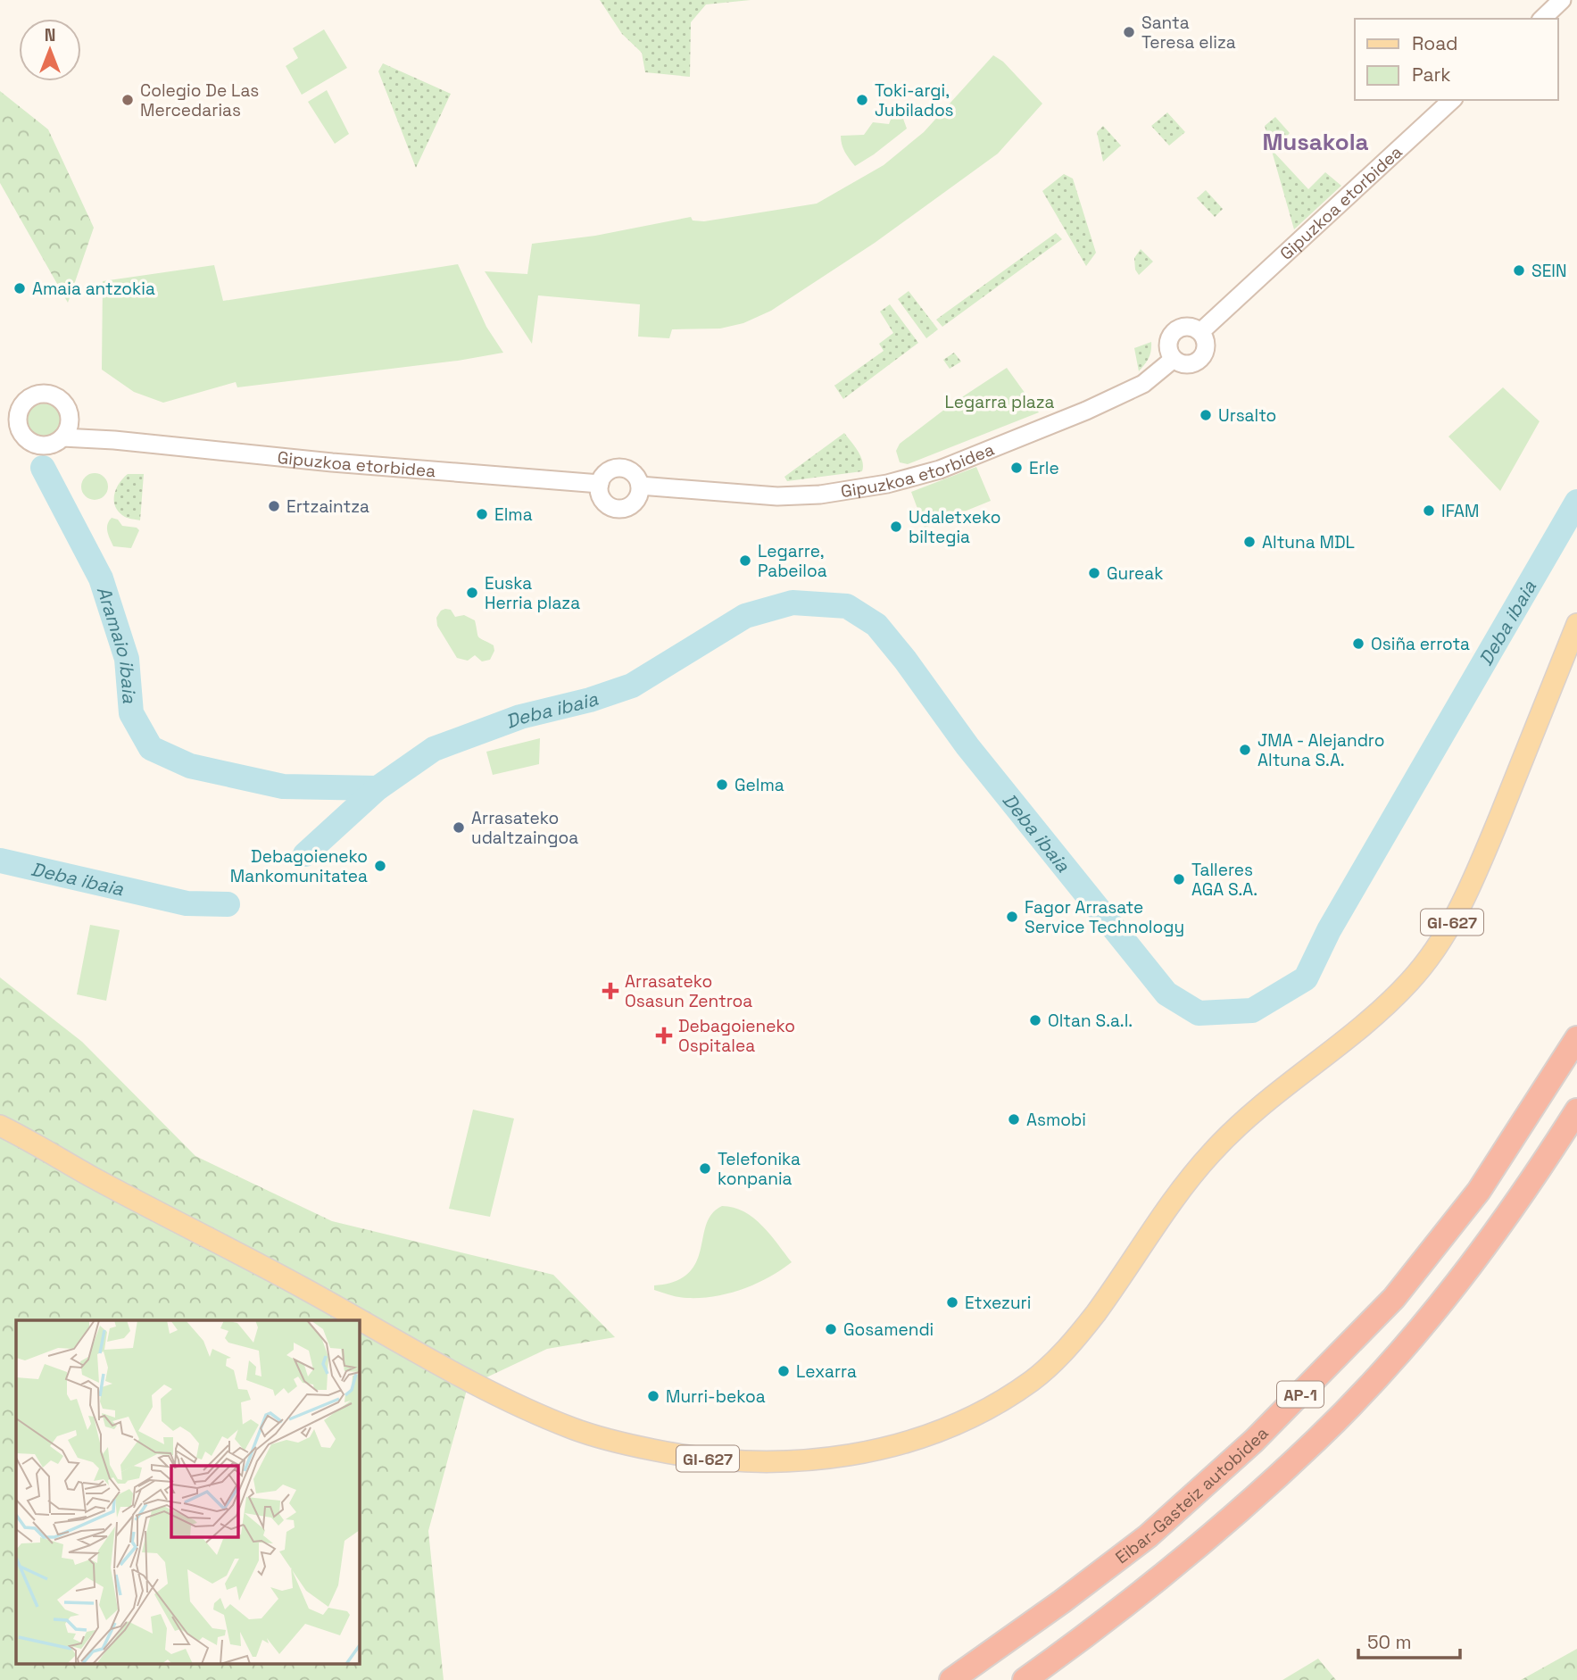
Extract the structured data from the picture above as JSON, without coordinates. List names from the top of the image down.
{
  "streets": {
    "highway": ["AP-1", "Eibar-Gasteiz autobidea"],
    "main road": ["GI-627"],
    "street": ["Gipuzkoa etorbidea"]
  },
  "districts": ["Musakola"],
  "water": ["Deba ibaia", "Aramaio ibaia"],
  "parks": ["Legarra plaza"],
  "places": {
    "other": [
      "Santa Teresa eliza",
      "Colegio De Las Mercedarias",
      "Toki-argi, Jubilados",
      "SEIN",
      "Amaia antzokia",
      "Ursalto",
      "Erle",
      "Ertzaintza",
      "IFAM",
      "Elma",
      "Udaletxeko biltegia",
      "Altuna MDL",
      "Legarre, Pabeiloa",
      "Gureak",
      "Euska Herria plaza",
      "Osiña errota",
      "JMA - Alejandro Altuna S.A.",
      "Gelma",
      "Arrasateko udaltzaingoa",
      "Debagoieneko Mankomunitatea",
      "Talleres AGA S.A.",
      "Fagor Arrasate Service Technology",
      "Oltan S.a.l.",
      "Asmobi",
      "Telefonika konpania",
      "Etxezuri",
      "Gosamendi",
      "Lexarra",
      "Murri-bekoa"
    ],
    "health": ["Arrasateko Osasun Zentroa", "Debagoieneko Ospitalea"]
  },
  "legend": ["Road", "Park"],
  "scale_bar": "50 m",
  "north": "top"
}
